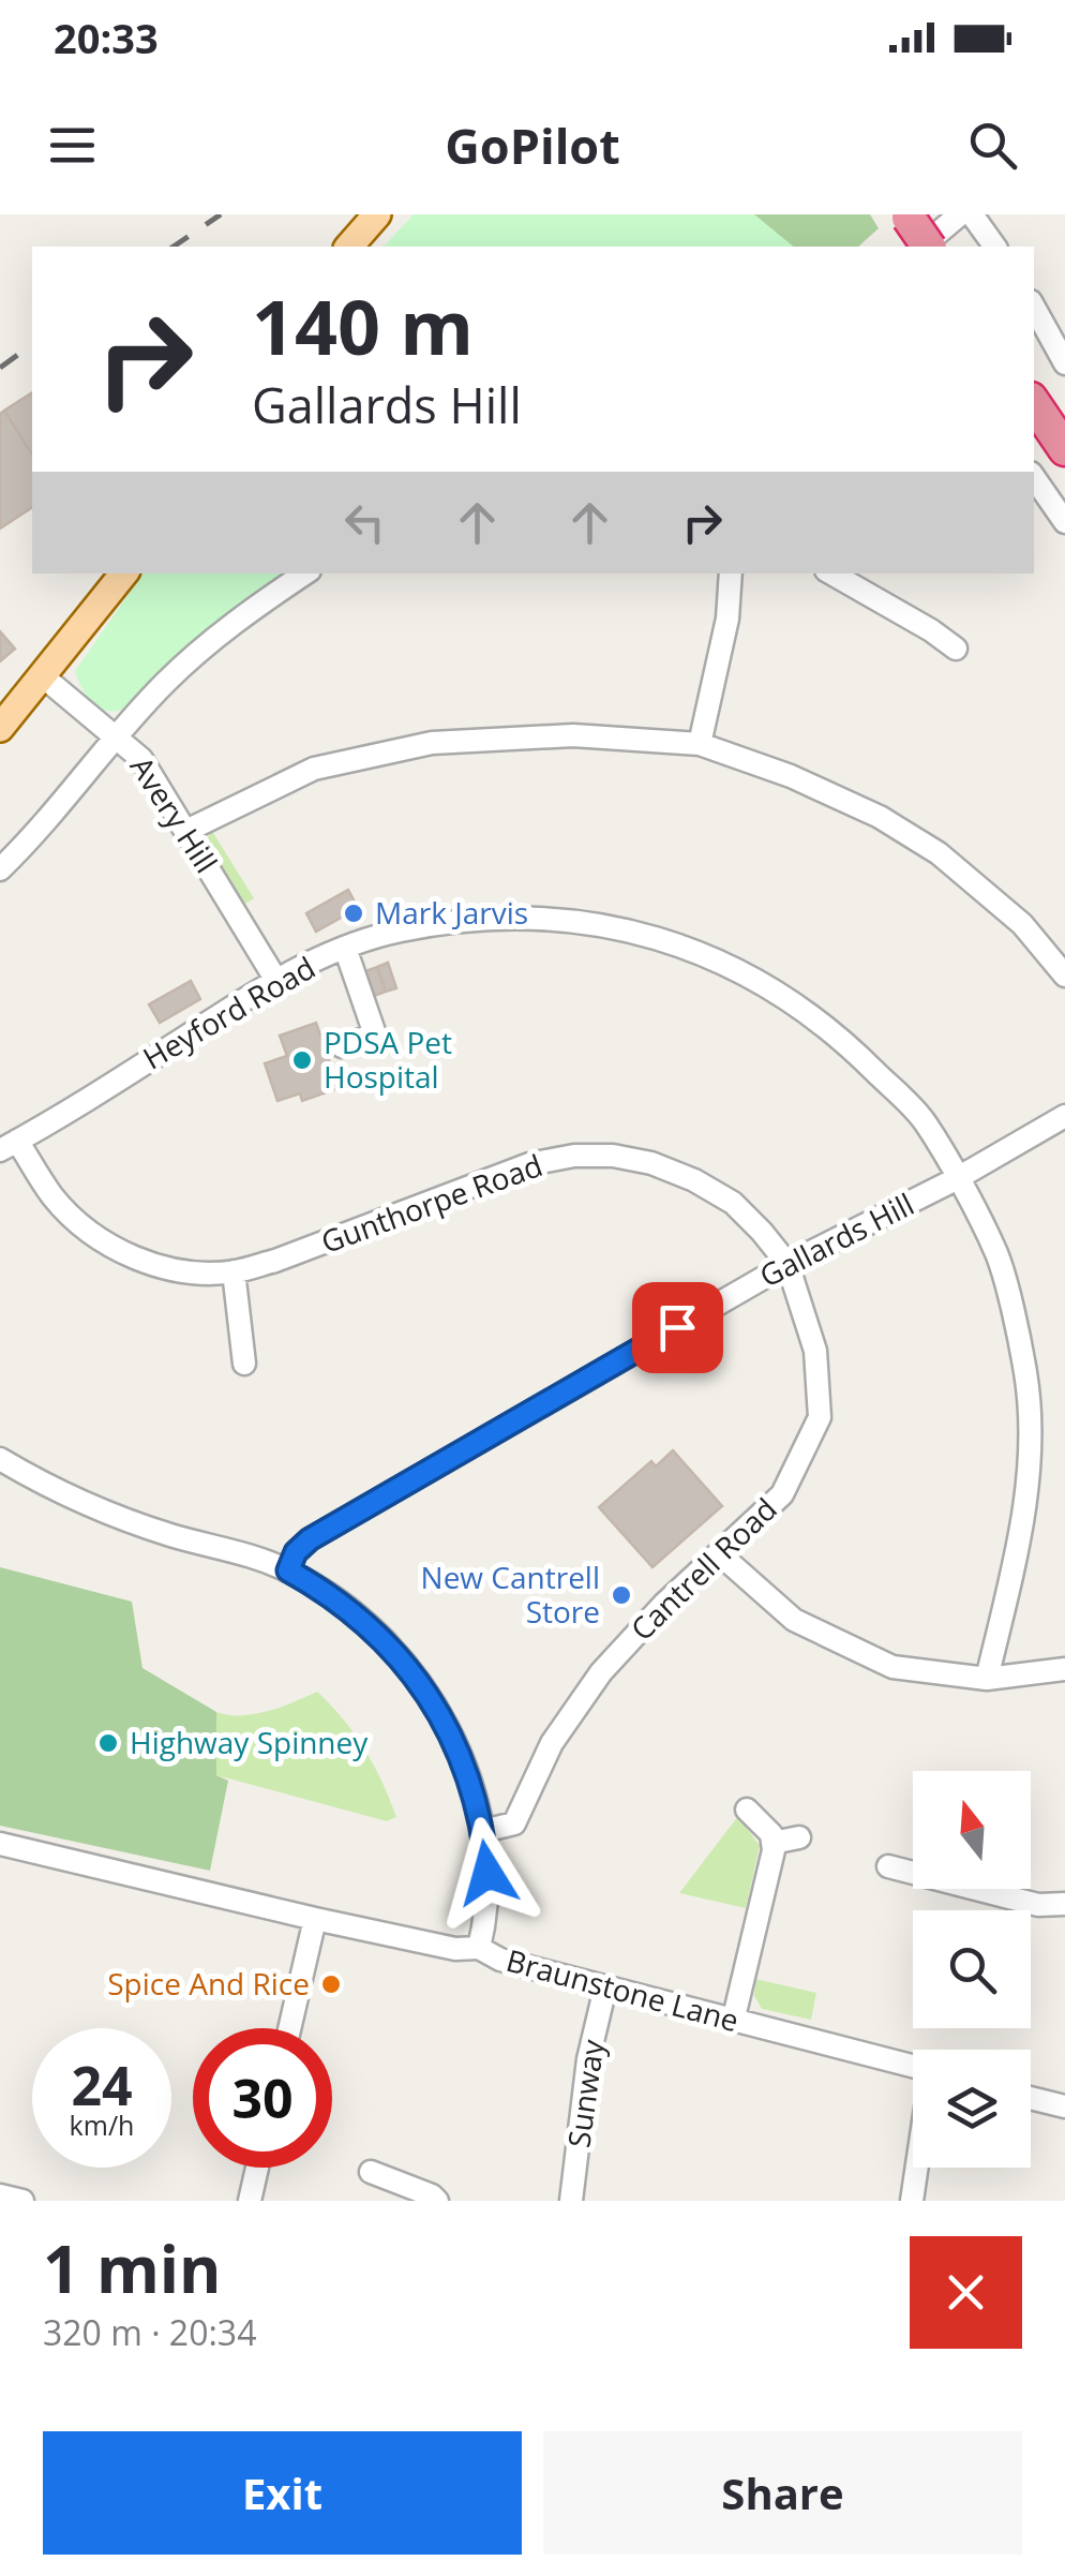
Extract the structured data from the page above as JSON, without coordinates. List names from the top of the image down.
{
  "streets": {
    "street": [
      "Avery Hill",
      "Heyford Road",
      "Gunthorpe Road",
      "Gallards Hill",
      "Cantrell Road",
      "Braunstone Lane",
      "Sunway"
    ]
  },
  "crossings": [
    ["Avery Hill", "Heyford Road"],
    ["Heyford Road", "Gunthorpe Road"],
    ["Heyford Road", "Gallards Hill"],
    ["Gunthorpe Road", "Gallards Hill"],
    ["Gunthorpe Road", "Cantrell Road"],
    ["Gallards Hill", "Cantrell Road"],
    ["Braunstone Lane", "Sunway"]
  ],
  "places": [
    "Mark Jarvis",
    "PDSA Pet Hospital",
    "New Cantrell Store",
    "Highway Spinney",
    "Spice And Rice"
  ],
  "north": "top",
  "page": {
    "status": "20:33",
    "header": "GoPilot",
    "turn": ["140 m", "Gallards Hill"],
    "speed": "24 km/h",
    "limit": "30",
    "heading": ["1 min", "320 m · 20:34"],
    "buttons": ["Exit", "Share"]
  }
}
